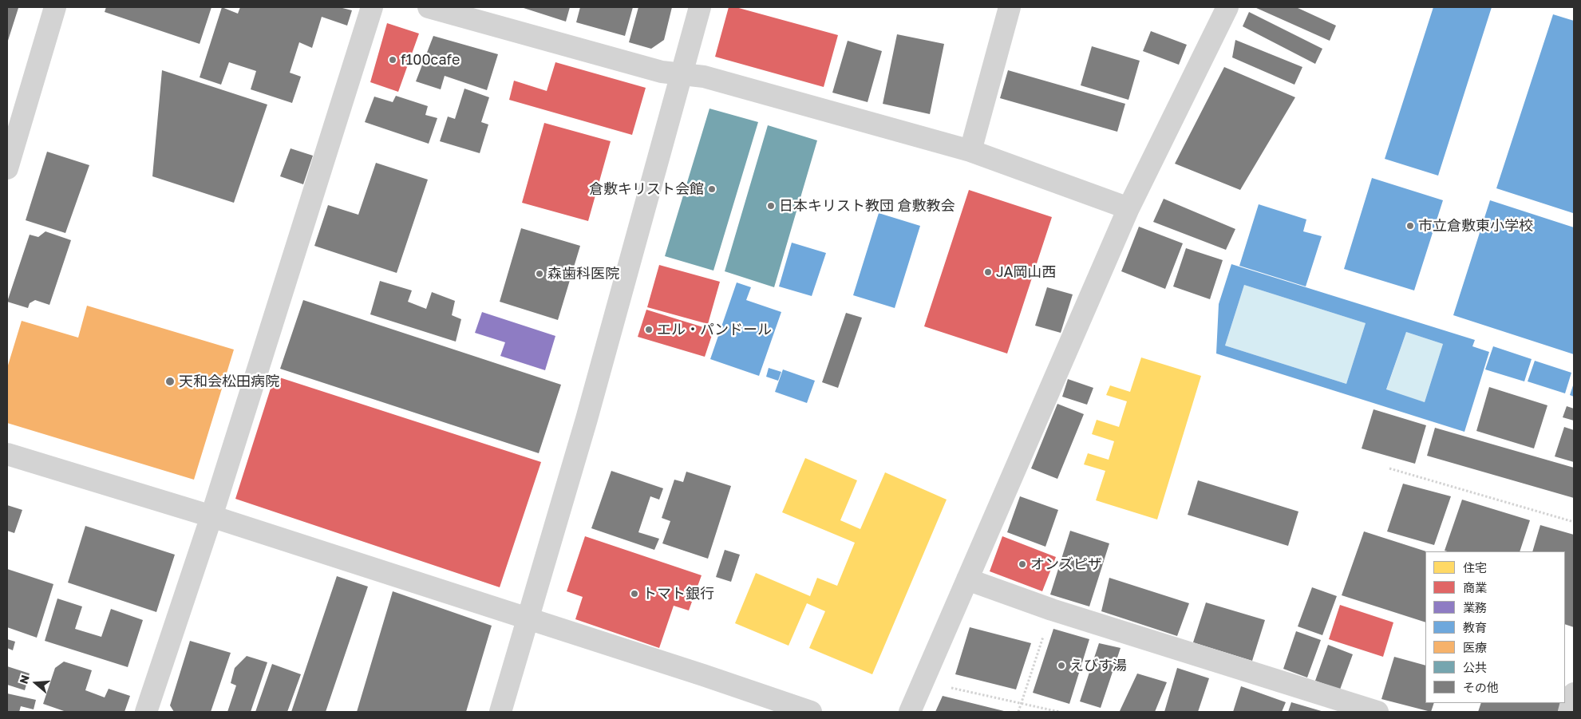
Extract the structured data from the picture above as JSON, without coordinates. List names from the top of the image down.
{
  "places": [
    "f100cafe",
    "倉敷キリスト会館",
    "日本キリスト教団 倉敷教会",
    "市立倉敷東小学校",
    "JA岡山西",
    "森歯科医院",
    "エル・パンドール",
    "天和会松田病院",
    "オンズピザ",
    "トマト銀行",
    "えびす湯"
  ],
  "legend": [
    "住宅",
    "商業",
    "業務",
    "教育",
    "医療",
    "公共",
    "その他"
  ],
  "north": "left"
}
